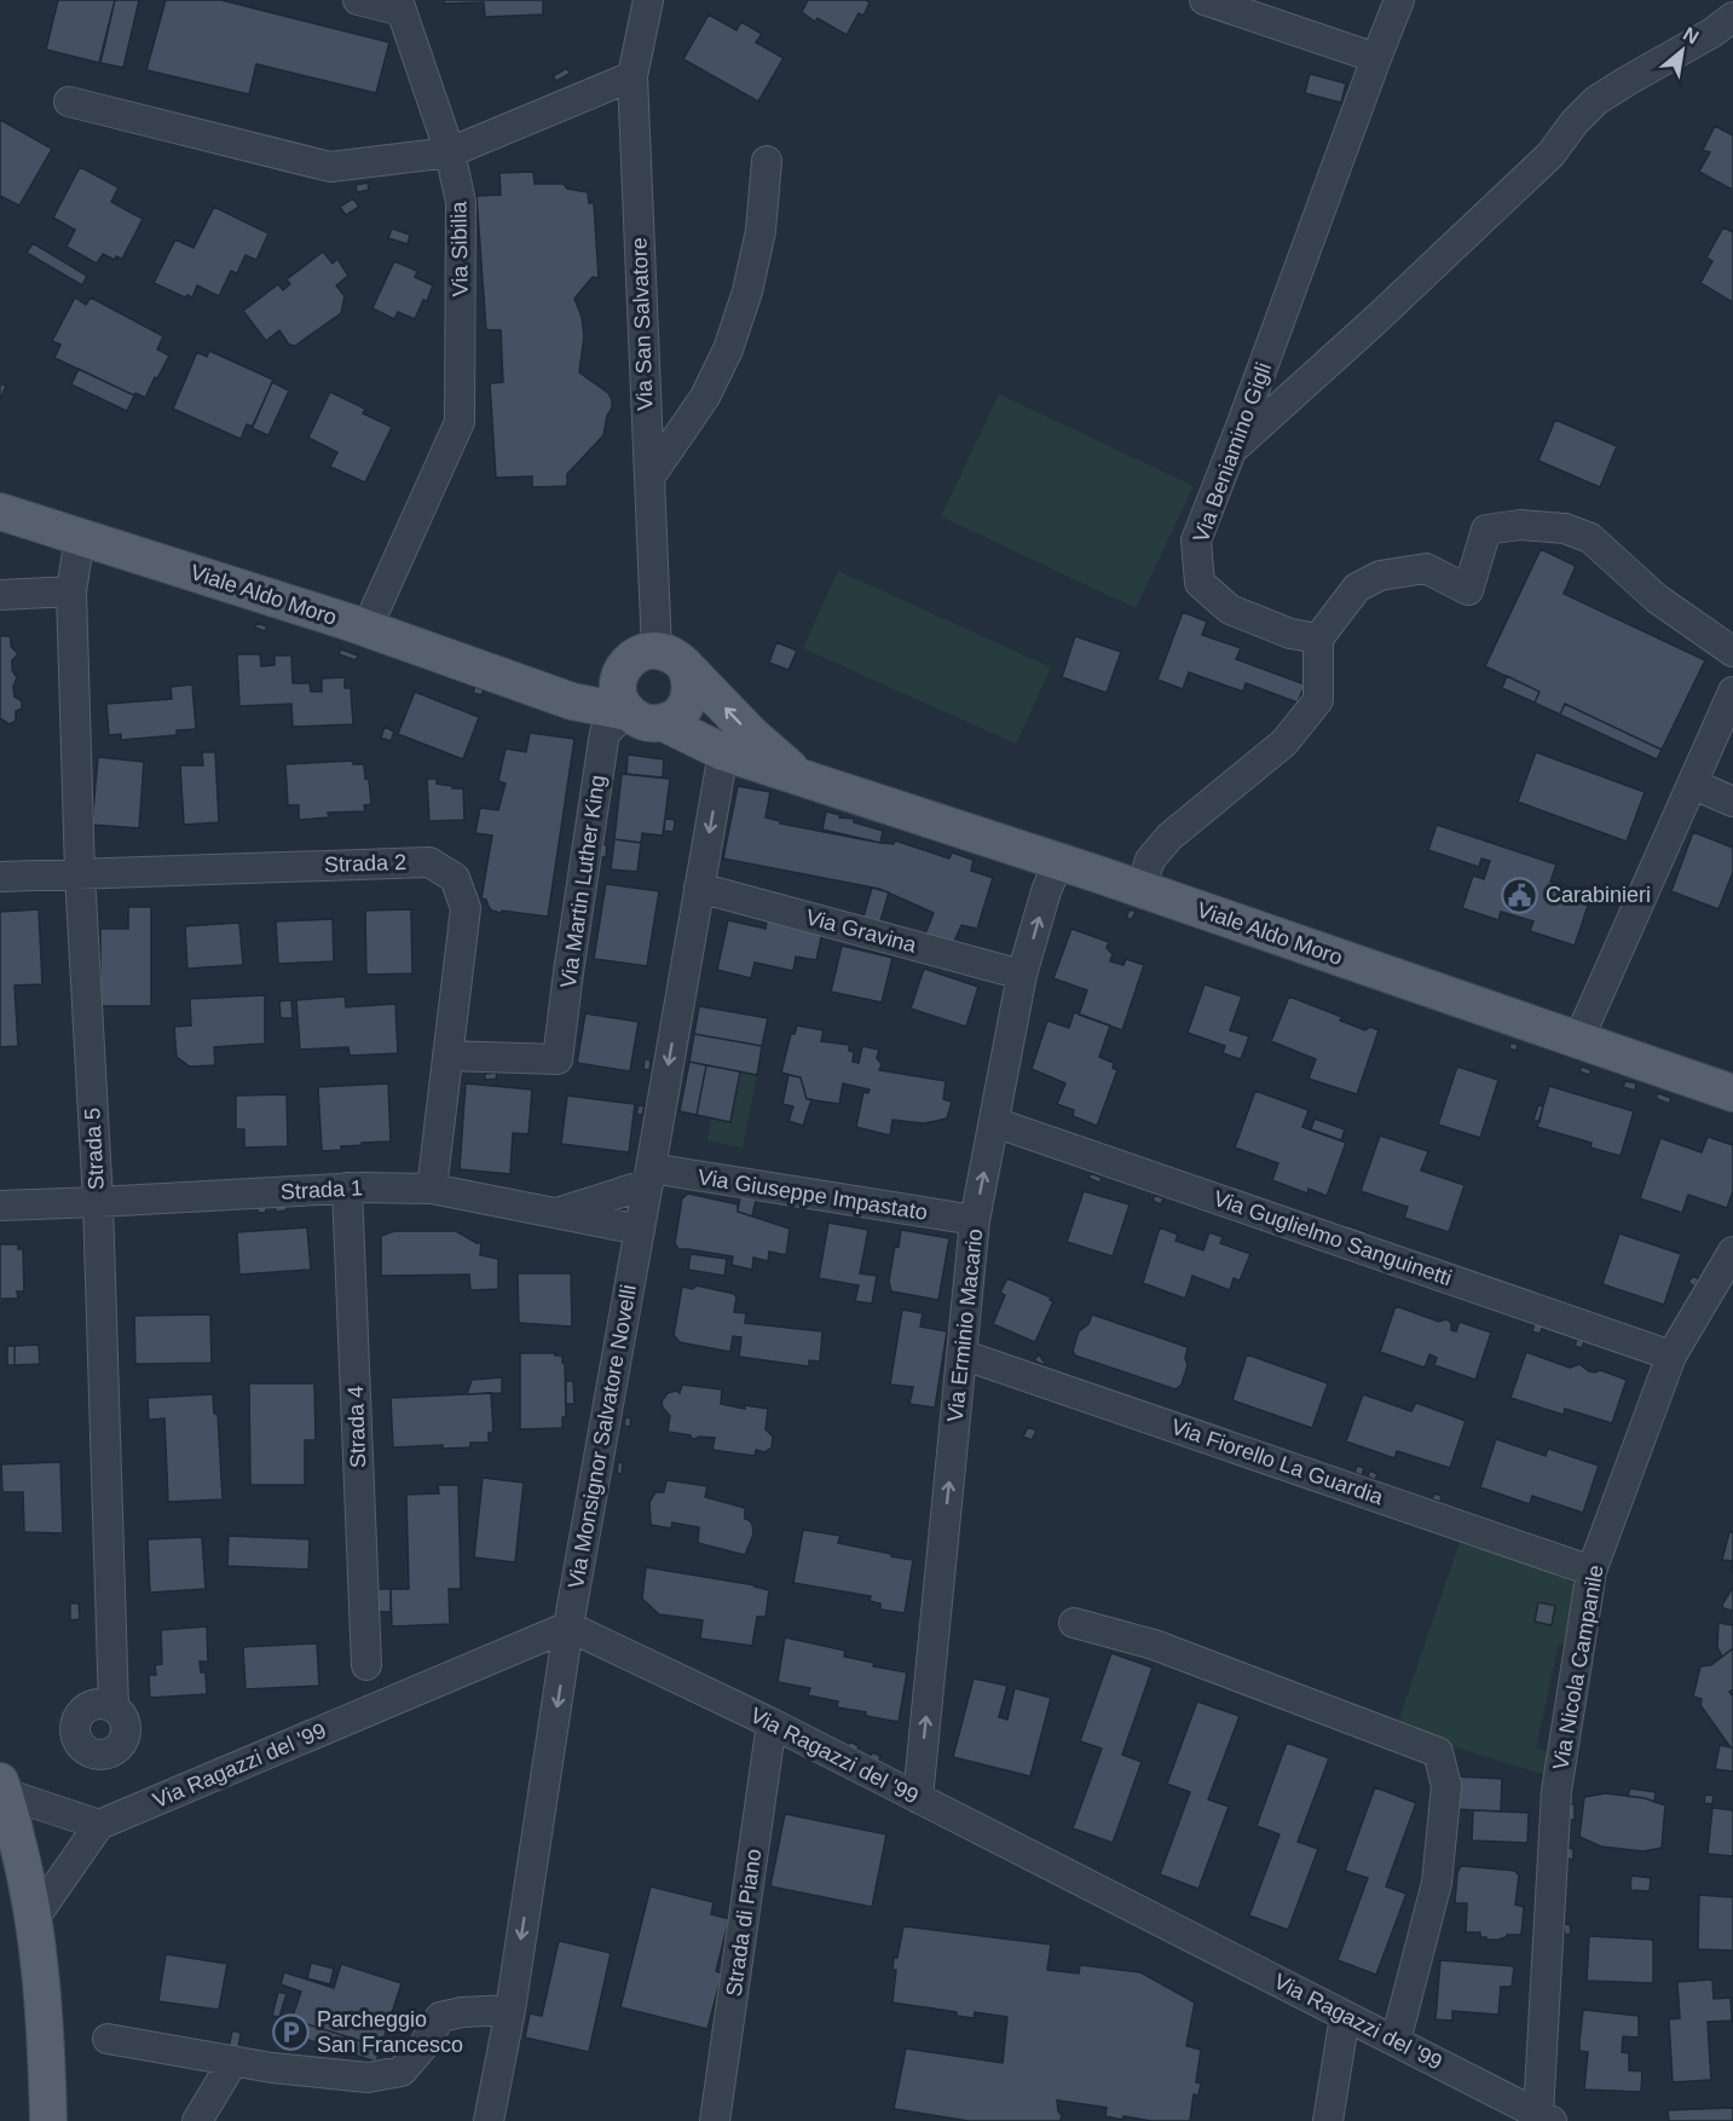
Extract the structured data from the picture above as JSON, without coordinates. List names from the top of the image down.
{
  "streets": {
    "main road": ["Viale Aldo Moro"],
    "street": [
      "Via Sibilia",
      "Via San Salvatore",
      "Via Beniamino Gigli",
      "Strada 2",
      "Via Martin Luther King",
      "Via Gravina",
      "Strada 5",
      "Strada 1",
      "Via Giuseppe Impastato",
      "Via Guglielmo Sanguinetti",
      "Via Erminio Macario",
      "Strada 4",
      "Via Monsignor Salvatore Novelli",
      "Via Fiorello La Guardia",
      "Via Nicola Campanile",
      "Via Ragazzi del '99",
      "Strada di Piano"
    ]
  },
  "crossings": [
    ["Via Sibilia", "Viale Aldo Moro"],
    ["Via San Salvatore", "Viale Aldo Moro"],
    ["Viale Aldo Moro", "Via Martin Luther King"],
    ["Viale Aldo Moro", "Strada 5"],
    ["Viale Aldo Moro", "Via Erminio Macario"],
    ["Viale Aldo Moro", "Via Monsignor Salvatore Novelli"],
    ["Strada 2", "Via Martin Luther King"],
    ["Strada 2", "Strada 5"],
    ["Strada 2", "Strada 1"],
    ["Via Gravina", "Via Erminio Macario"],
    ["Via Gravina", "Via Monsignor Salvatore Novelli"],
    ["Strada 5", "Strada 1"],
    ["Strada 1", "Strada 4"],
    ["Strada 1", "Via Monsignor Salvatore Novelli"],
    ["Via Giuseppe Impastato", "Via Erminio Macario"],
    ["Via Giuseppe Impastato", "Via Monsignor Salvatore Novelli"],
    ["Via Guglielmo Sanguinetti", "Via Erminio Macario"],
    ["Via Guglielmo Sanguinetti", "Via Nicola Campanile"],
    ["Via Erminio Macario", "Via Fiorello La Guardia"],
    ["Via Erminio Macario", "Via Ragazzi del '99"],
    ["Via Monsignor Salvatore Novelli", "Via Ragazzi del '99"],
    ["Via Fiorello La Guardia", "Via Nicola Campanile"],
    ["Via Nicola Campanile", "Via Ragazzi del '99"],
    ["Via Ragazzi del '99", "Strada di Piano"]
  ],
  "one_way": ["Via Erminio Macario", "Via Monsignor Salvatore Novelli"],
  "places": {
    "public building": ["Carabinieri"],
    "parking": ["Parcheggio San Francesco"]
  },
  "north": "top right"
}
